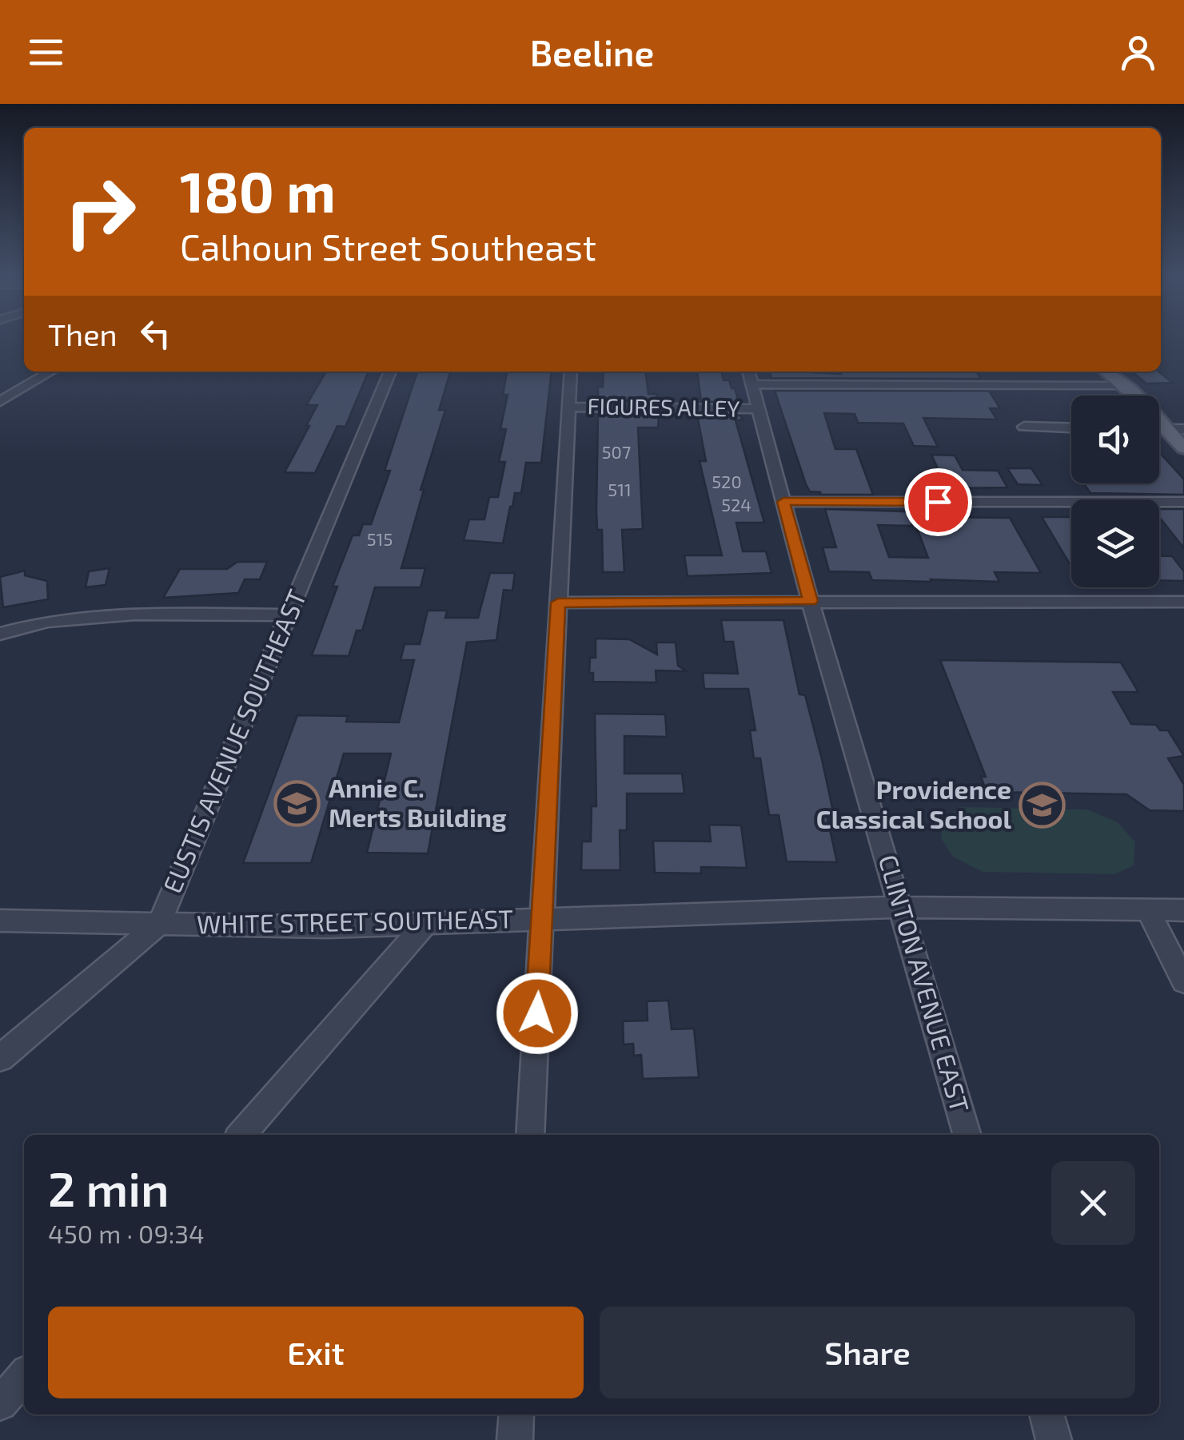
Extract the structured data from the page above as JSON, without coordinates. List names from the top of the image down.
{
  "streets": {
    "street": [
      "FIGURES ALLEY",
      "EUSTIS AVENUE SOUTHEAST",
      "WHITE STREET SOUTHEAST",
      "CLINTON AVENUE EAST"
    ]
  },
  "crossings": [
    ["FIGURES ALLEY", "CLINTON AVENUE EAST"],
    ["EUSTIS AVENUE SOUTHEAST", "WHITE STREET SOUTHEAST"],
    ["WHITE STREET SOUTHEAST", "CLINTON AVENUE EAST"]
  ],
  "places": {
    "school or university": ["Annie C. Merts Building", "Providence Classical School"]
  },
  "house_numbers": [
    "507",
    "520",
    "511",
    "524",
    "515"
  ],
  "page": {
    "header": "Beeline",
    "turn": ["180 m", "Calhoun Street Southeast"],
    "then": "Then",
    "heading": ["2 min", "450 m · 09:34"],
    "buttons": ["Exit", "Share"]
  }
}
